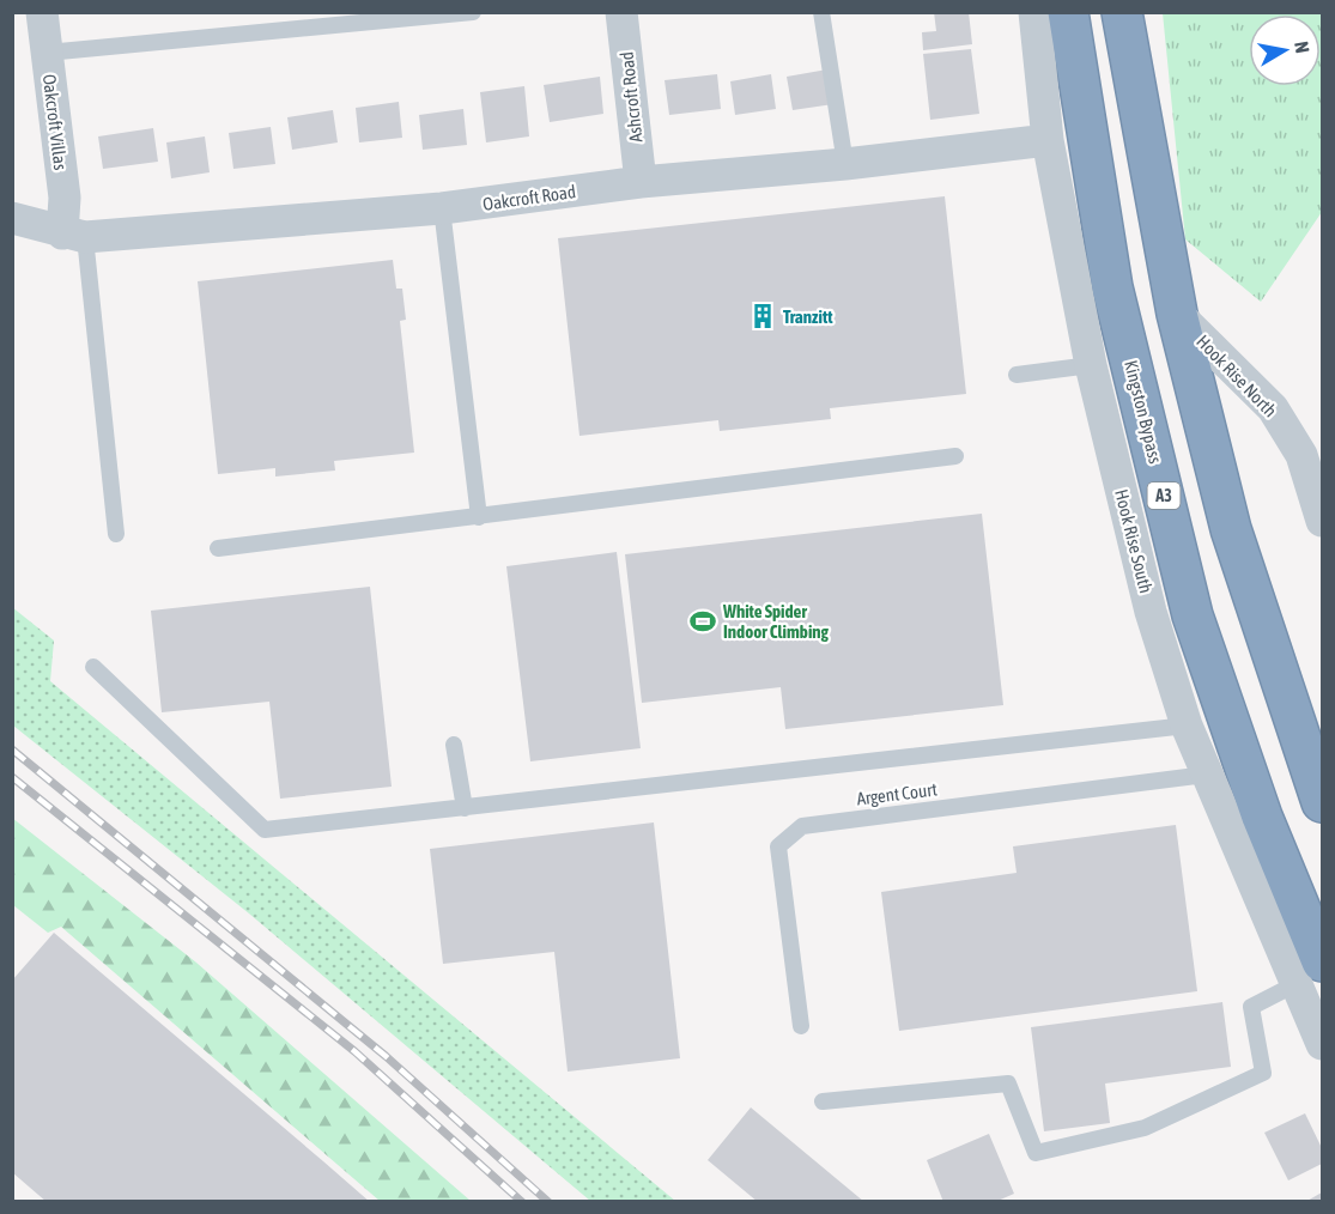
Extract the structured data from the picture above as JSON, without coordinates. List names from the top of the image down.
{
  "streets": {
    "highway": ["Kingston Bypass", "A3"],
    "street": [
      "Ashcroft Road",
      "Oakcroft Villas",
      "Oakcroft Road",
      "Hook Rise North",
      "Hook Rise South"
    ],
    "lane": ["Argent Court"]
  },
  "crossings": [
    ["Ashcroft Road", "Oakcroft Road"],
    ["Oakcroft Villas", "Oakcroft Road"],
    ["Oakcroft Road", "Hook Rise South"],
    ["Kingston Bypass", "Hook Rise South"],
    ["Hook Rise South", "Argent Court"]
  ],
  "places": {
    "building": ["Tranzitt"],
    "sports": ["White Spider Indoor Climbing"]
  },
  "north": "right"
}
